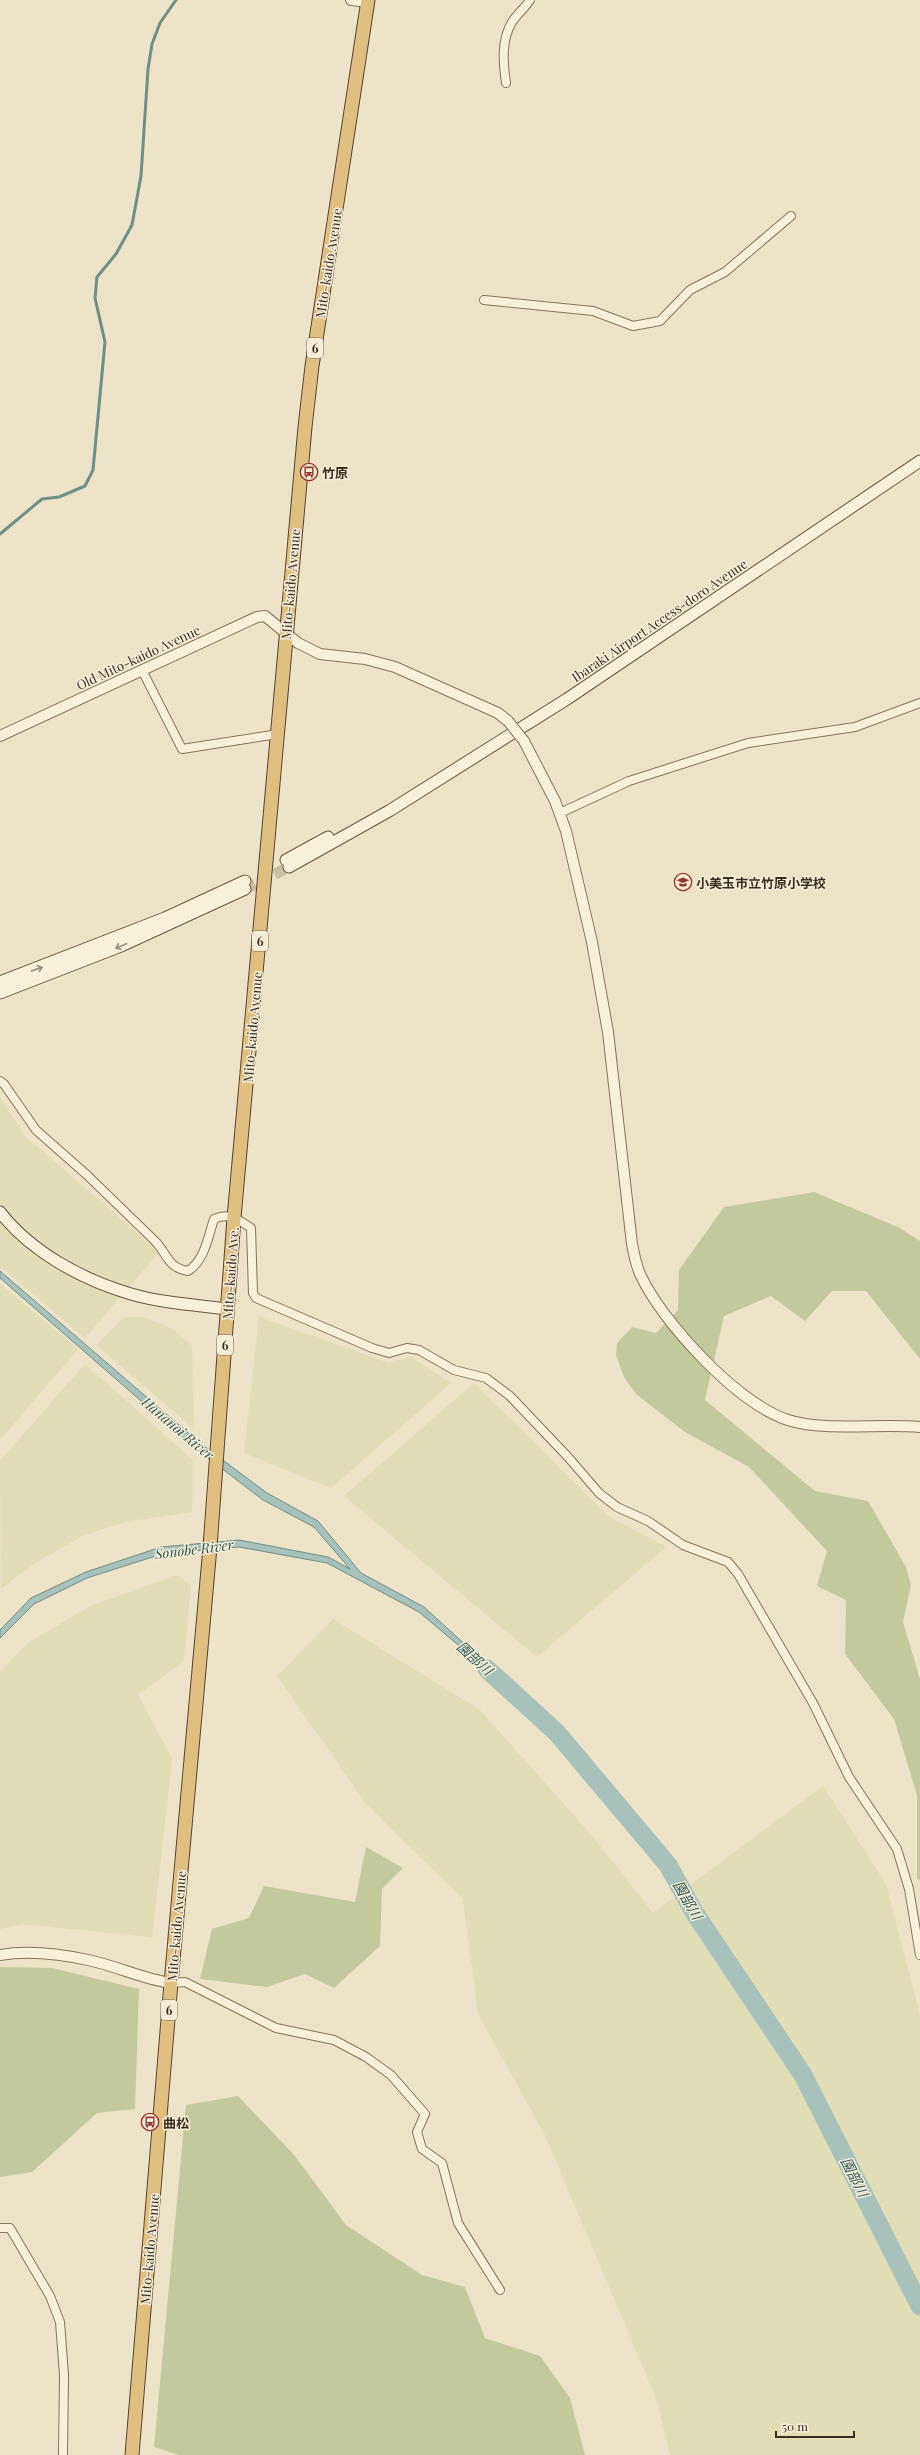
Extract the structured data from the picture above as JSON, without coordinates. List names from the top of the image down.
{
  "streets": {
    "highway": ["Mito-kaido Avenue", "6", "Mito-kaido Ave."],
    "main road": ["Ibaraki Airport Access-doro Avenue"],
    "street": ["Old Mito-kaido Avenue"]
  },
  "crossings": [
    ["Mito-kaido Avenue", "Old Mito-kaido Avenue"],
    ["Mito-kaido Avenue", "Mito-kaido Ave."]
  ],
  "water": ["Hananoi River", "Sonobe River", "園部川"],
  "places": {
    "bus stop": ["竹原", "曲松"],
    "school or university": ["小美玉市立竹原小学校"]
  },
  "scale_bar": "50 m"
}
